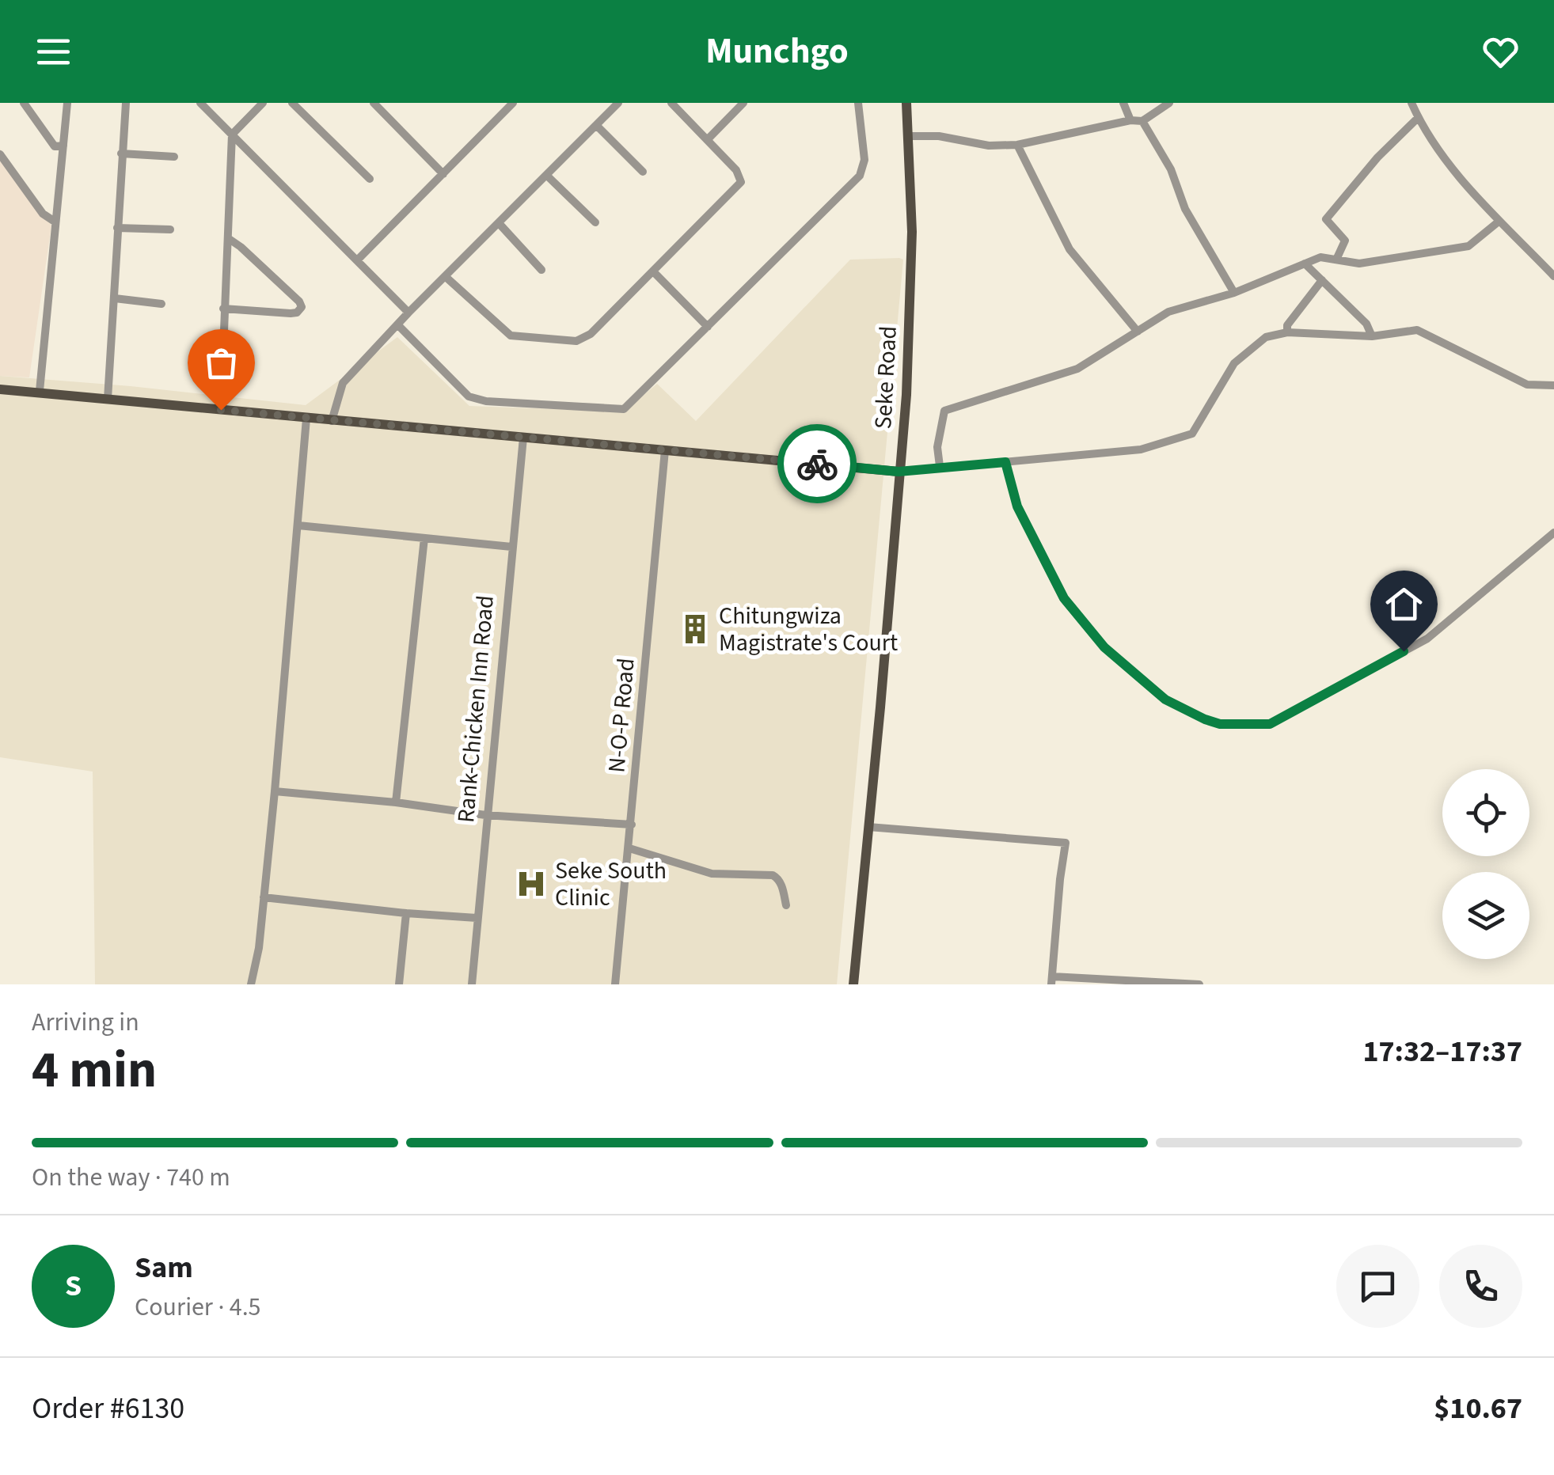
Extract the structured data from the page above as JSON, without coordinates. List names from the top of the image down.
{
  "streets": {
    "main road": ["Seke Road"],
    "street": ["Rank-Chicken Inn Road", "N-O-P Road"]
  },
  "places": {
    "building": ["Chitungwiza Magistrate's Court"],
    "hospital": ["Seke South Clinic"]
  },
  "page": {
    "header": "Munchgo",
    "heading": ["4 min", "Arriving in", "17:32–17:37"],
    "panel": [
      "Sam",
      "Courier · 4.5",
      "Order #6130",
      "$10.67"
    ],
    "bar": "On the way · 740 m",
    "round": "S"
  }
}
